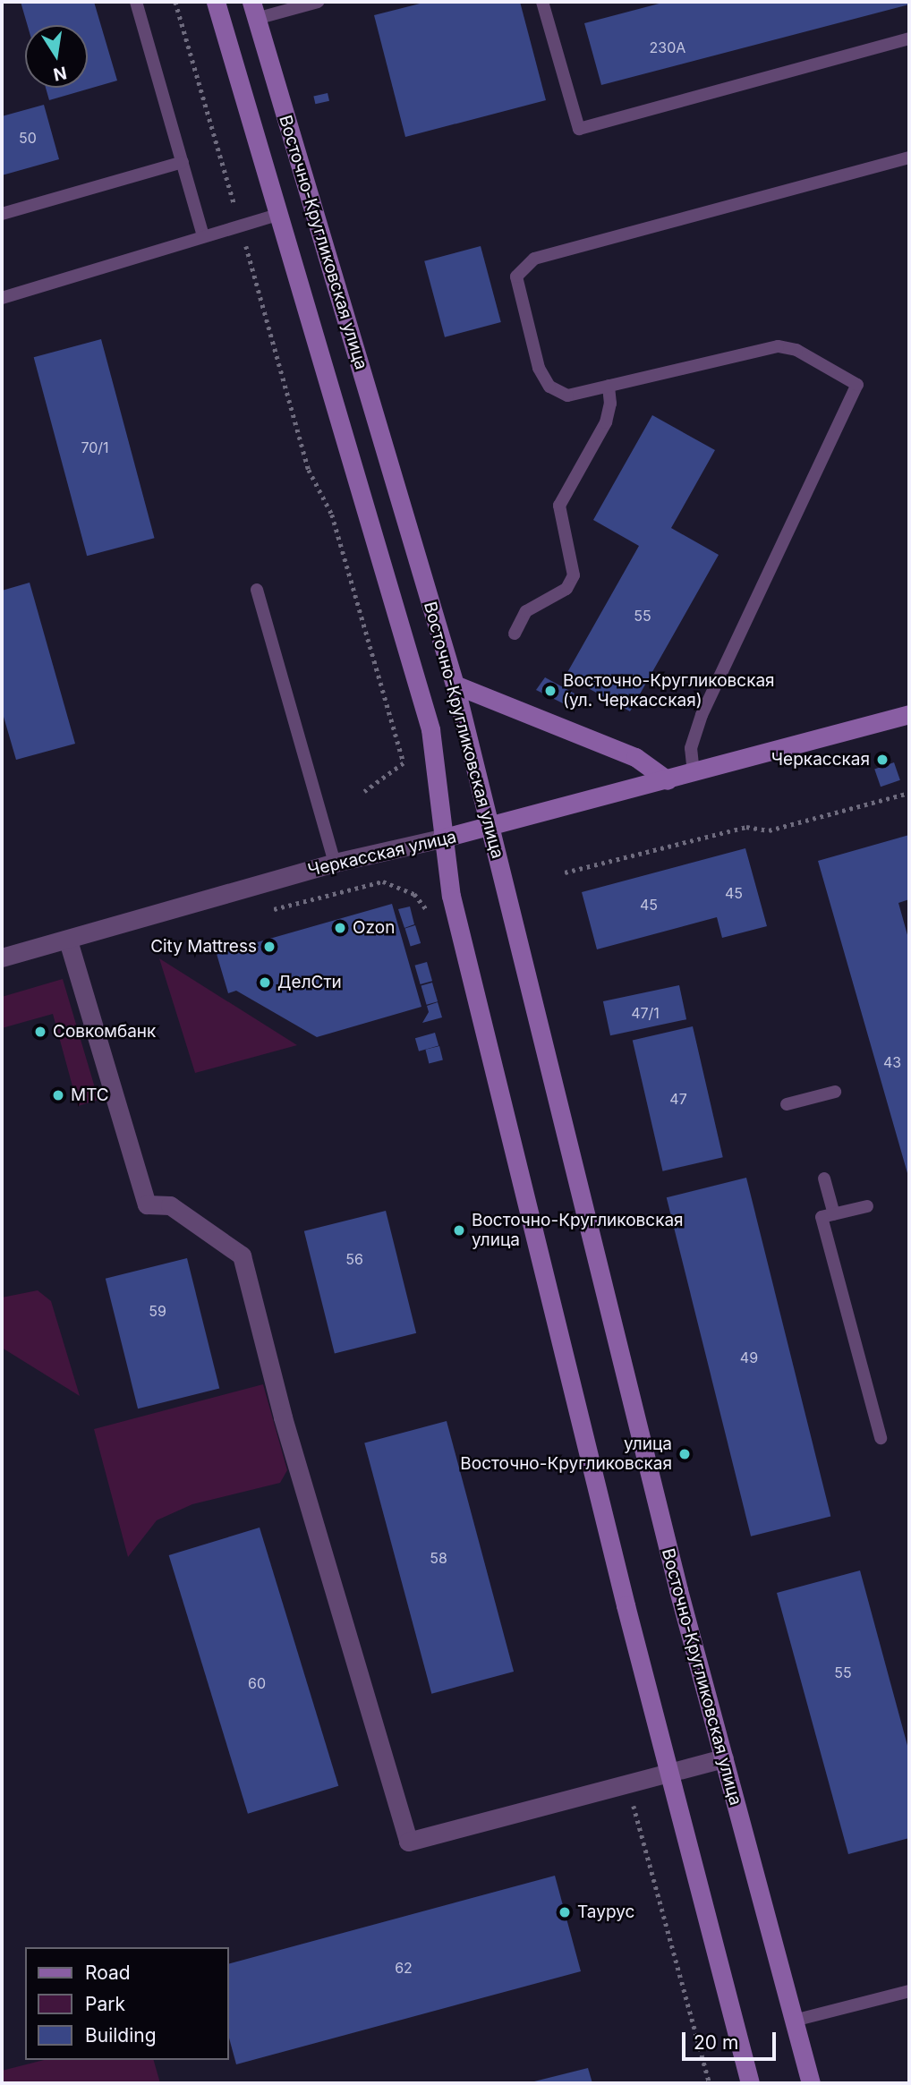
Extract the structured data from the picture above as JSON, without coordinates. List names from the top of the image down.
{
  "streets": {
    "street": ["Восточно-Кругликовская улица", "Черкасская улица"]
  },
  "crossings": [
    ["Восточно-Кругликовская улица", "Черкасская улица"]
  ],
  "places": [
    "Восточно-Кругликовская (ул. Черкасская)",
    "Черкасская",
    "Ozon",
    "City Mattress",
    "ДелСти",
    "Совкомбанк",
    "МТС",
    "Восточно-Кругликовская улица",
    "улица Восточно-Кругликовская",
    "Таурус"
  ],
  "house_numbers": [
    "230А",
    "50",
    "70/1",
    "55",
    "45",
    "45",
    "47/1",
    "43",
    "47",
    "56",
    "59",
    "49",
    "58",
    "55",
    "60",
    "62"
  ],
  "legend": ["Road", "Park", "Building"],
  "scale_bar": "20 m",
  "north": "bottom"
}
